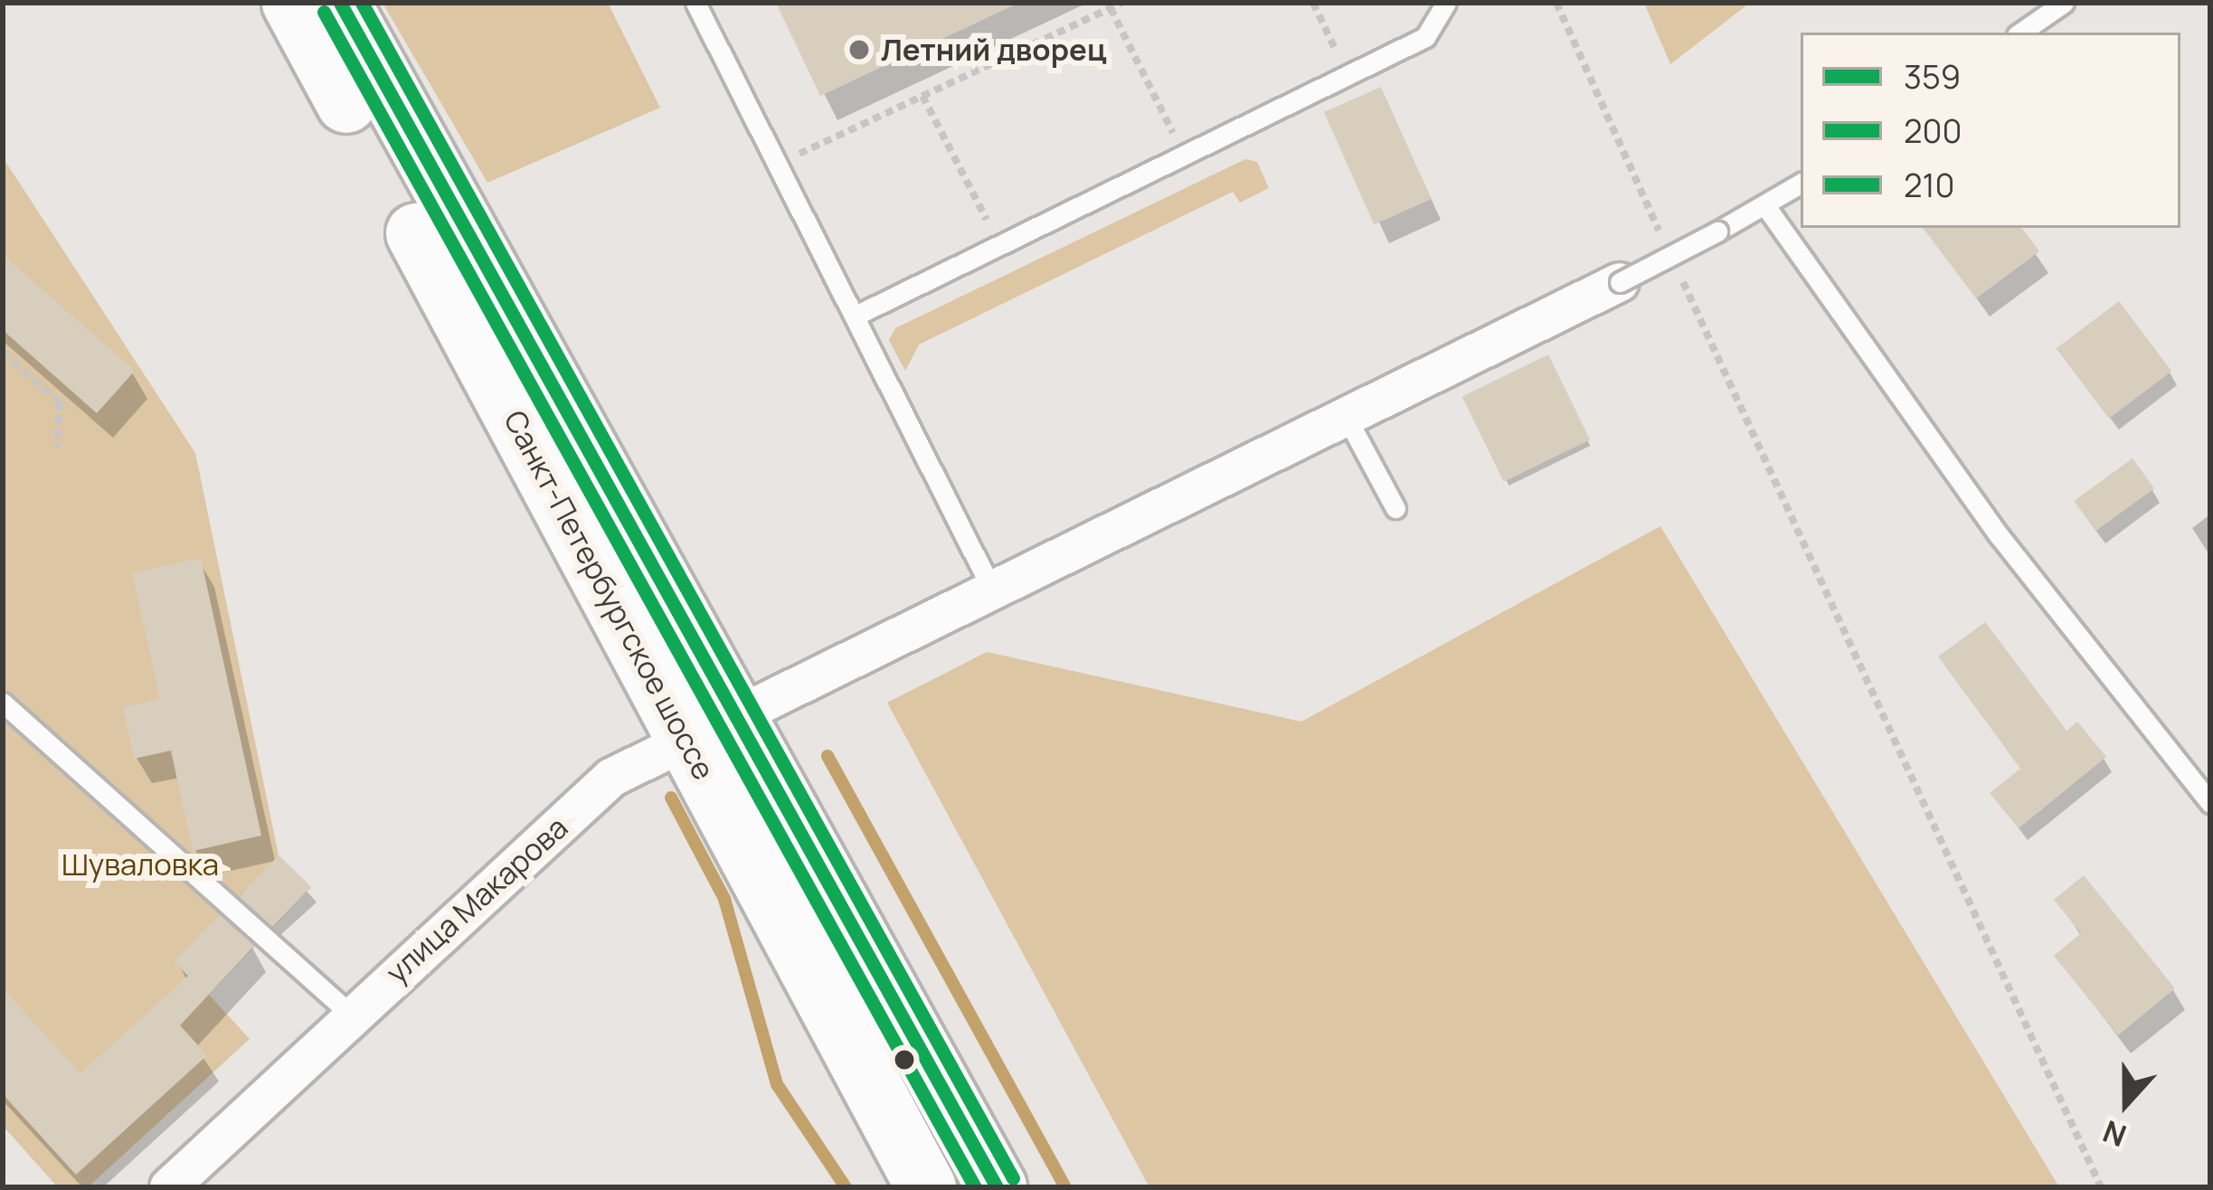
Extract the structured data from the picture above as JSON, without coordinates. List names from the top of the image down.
{
  "streets": {
    "main road": ["Санкт-Петербургское шоссе"],
    "street": ["улица Макарова"]
  },
  "crossings": [
    ["Санкт-Петербургское шоссе", "улица Макарова"]
  ],
  "parks": ["Шуваловка"],
  "places": ["Летний дворец"],
  "lines": ["transit line 359", "transit line 210", "transit line 200"],
  "legend": ["359", "200", "210"],
  "north": "bottom"
}
